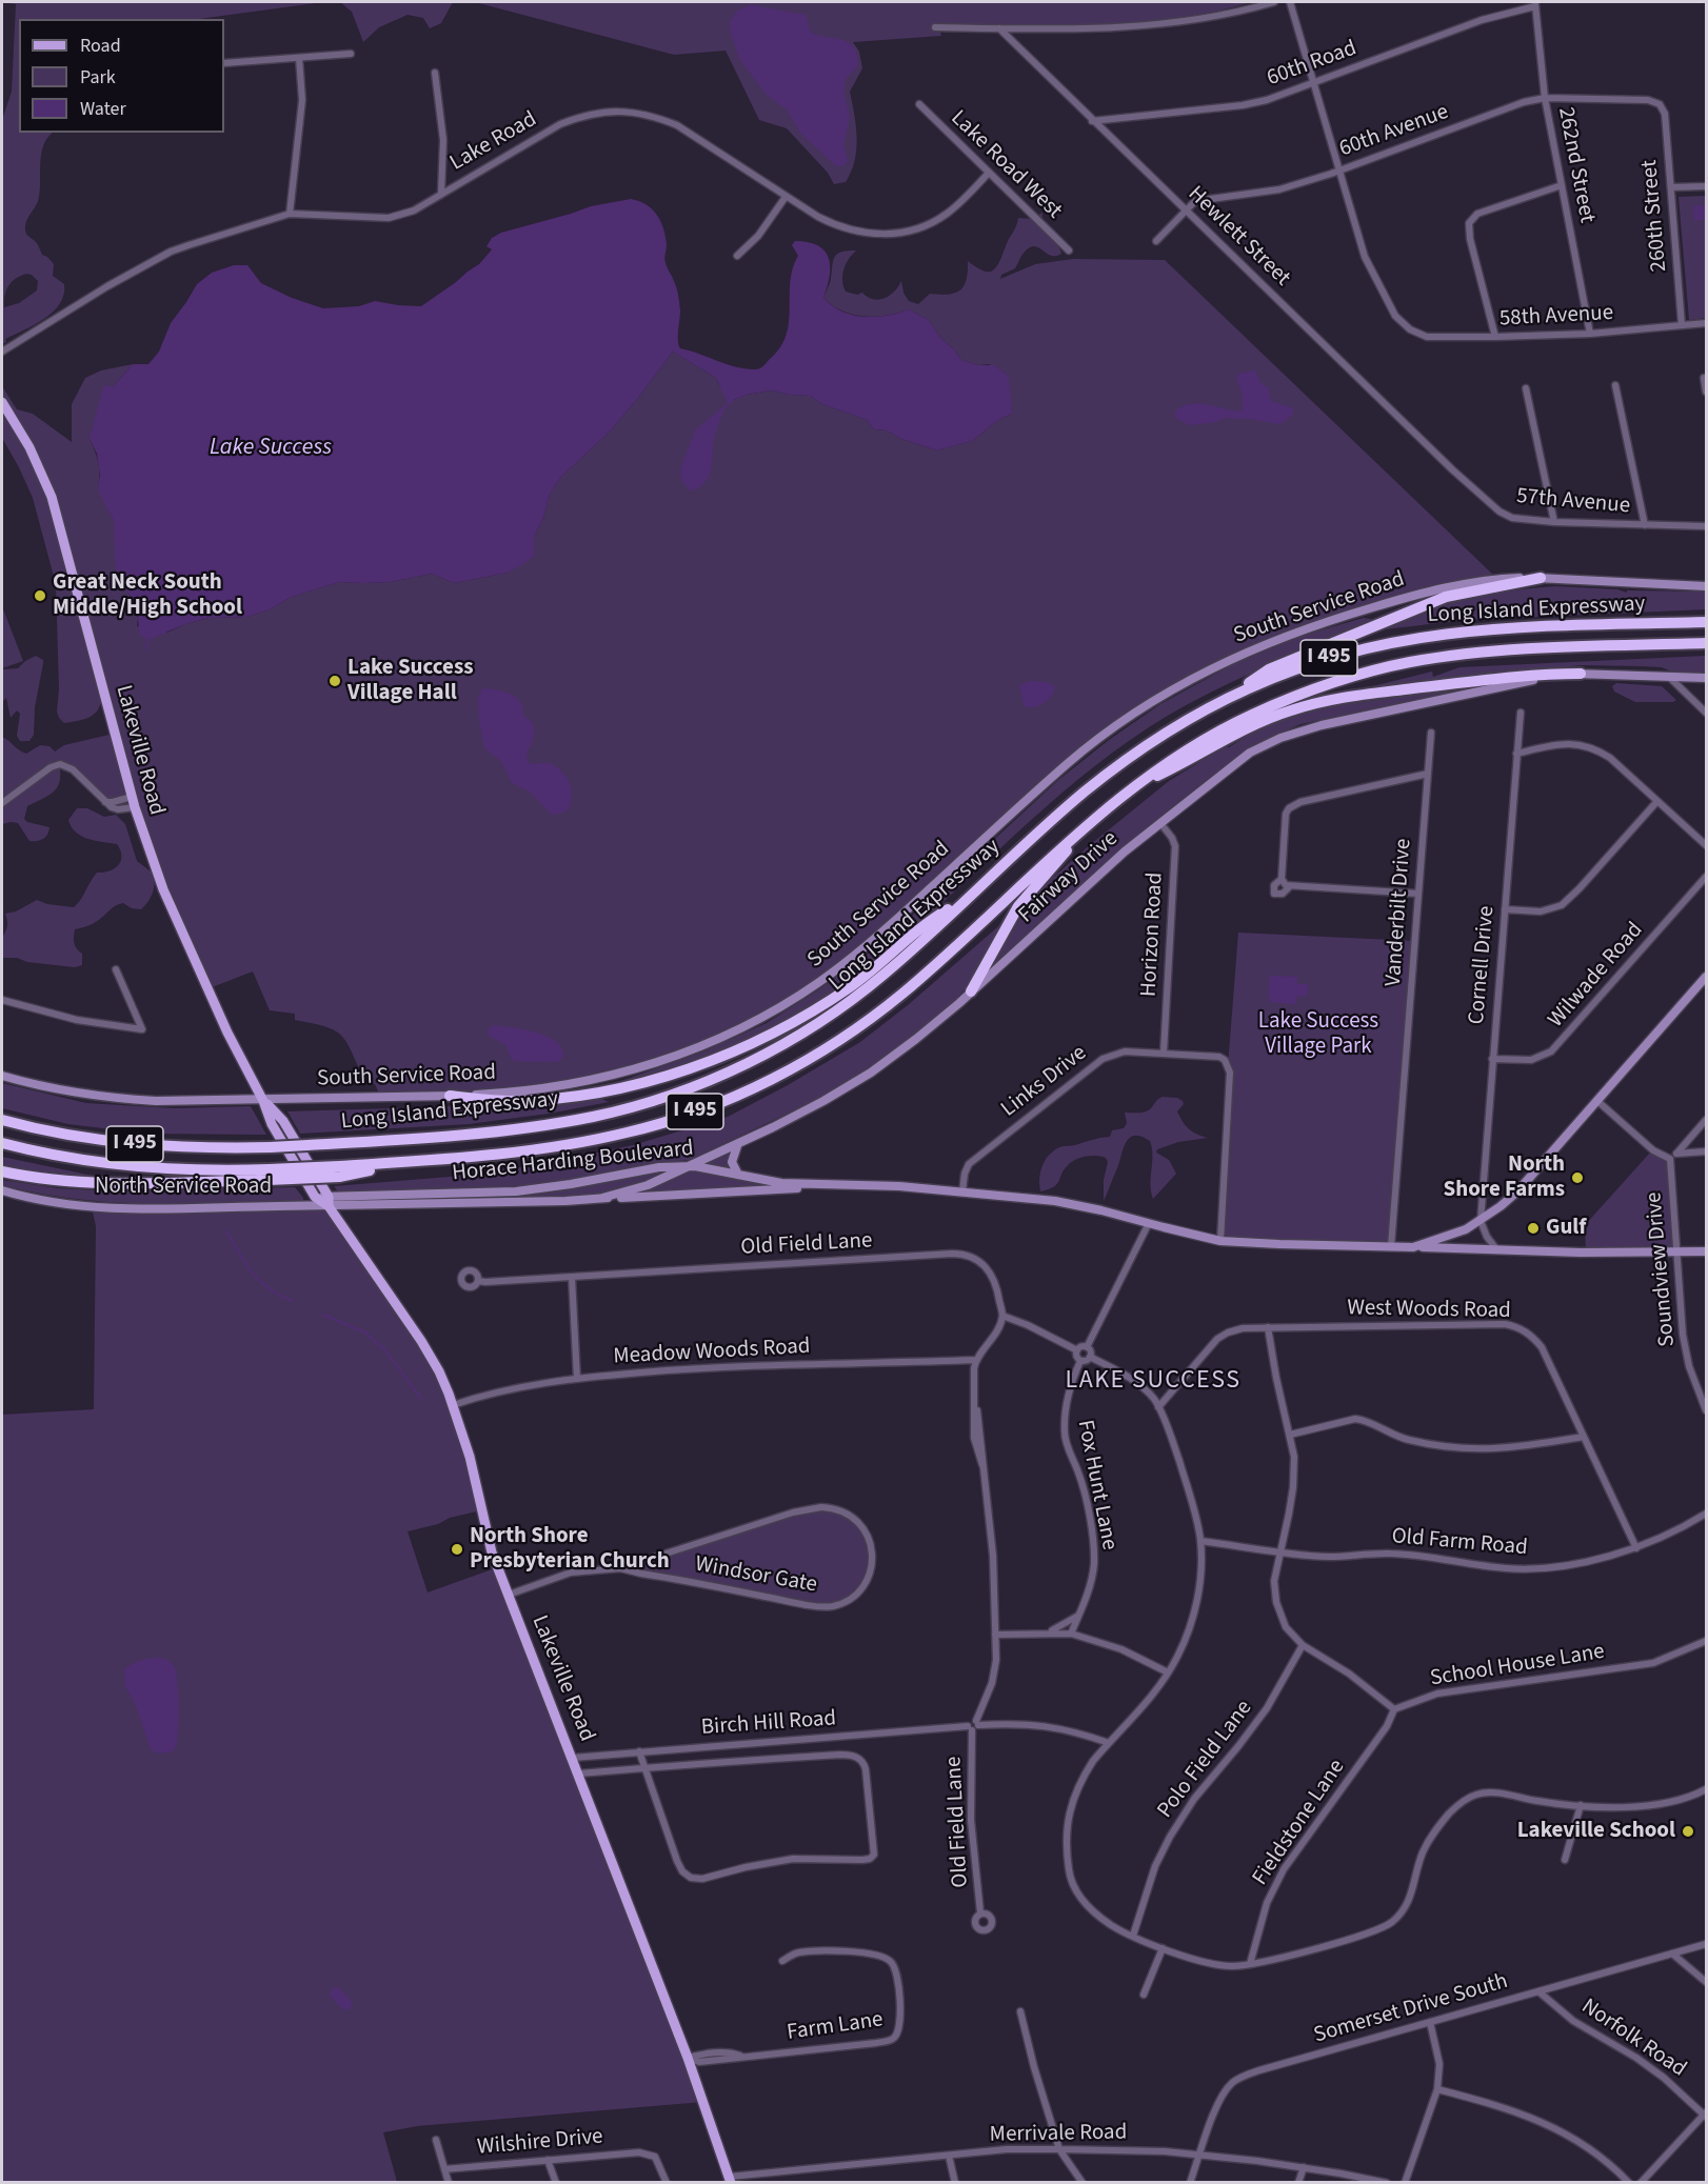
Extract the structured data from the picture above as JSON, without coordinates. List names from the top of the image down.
{
  "streets": {
    "highway": ["Long Island Expressway", "I 495"],
    "main road": [
      "South Service Road",
      "Lakeville Road",
      "Fairway Drive",
      "Horace Harding Boulevard",
      "North Service Road"
    ],
    "street": [
      "60th Road",
      "60th Avenue",
      "Lake Road",
      "Lake Road West",
      "262nd Street",
      "260th Street",
      "Hewlett Street",
      "58th Avenue",
      "57th Avenue",
      "Vanderbilt Drive",
      "Horizon Road",
      "Cornell Drive",
      "Wilwade Road",
      "Links Drive",
      "Old Field Lane",
      "Soundview Drive",
      "West Woods Road",
      "Meadow Woods Road",
      "Fox Hunt Lane",
      "Old Farm Road",
      "Windsor Gate",
      "School House Lane",
      "Birch Hill Road",
      "Polo Field Lane",
      "Fieldstone Lane",
      "Somerset Drive South",
      "Farm Lane",
      "Norfolk Road",
      "Merrivale Road",
      "Wilshire Drive"
    ]
  },
  "crossings": [
    ["60th Road", "262nd Street"],
    ["60th Road", "Hewlett Street"],
    ["60th Avenue", "262nd Street"],
    ["60th Avenue", "260th Street"],
    ["60th Avenue", "Hewlett Street"],
    ["60th Avenue", "58th Avenue"],
    ["Lake Road", "Lake Road West"],
    ["262nd Street", "58th Avenue"],
    ["260th Street", "58th Avenue"],
    ["Hewlett Street", "57th Avenue"],
    ["South Service Road", "Lakeville Road"],
    ["Long Island Expressway", "I 495"],
    ["Lakeville Road", "Horace Harding Boulevard"],
    ["Lakeville Road", "North Service Road"],
    ["Lakeville Road", "Meadow Woods Road"],
    ["Lakeville Road", "Windsor Gate"],
    ["Lakeville Road", "Birch Hill Road"],
    ["Lakeville Road", "Farm Lane"],
    ["Lakeville Road", "Merrivale Road"],
    ["Fairway Drive", "Horizon Road"],
    ["Fairway Drive", "Horace Harding Boulevard"],
    ["Vanderbilt Drive", "Horace Harding Boulevard"],
    ["Horizon Road", "Links Drive"],
    ["Cornell Drive", "Wilwade Road"],
    ["Cornell Drive", "Horace Harding Boulevard"],
    ["Links Drive", "Horace Harding Boulevard"],
    ["Horace Harding Boulevard", "North Service Road"],
    ["Old Field Lane", "Birch Hill Road"],
    ["West Woods Road", "Old Farm Road"],
    ["School House Lane", "Fieldstone Lane"],
    ["Somerset Drive South", "Norfolk Road"],
    ["Somerset Drive South", "Merrivale Road"]
  ],
  "districts": ["LAKE SUCCESS"],
  "water": ["Lake Success"],
  "parks": ["Lake Success Village Park"],
  "places": [
    "Great Neck South Middle/High School",
    "Lake Success Village Hall",
    "North Shore Farms",
    "Gulf",
    "North Shore Presbyterian Church",
    "Lakeville School"
  ],
  "legend": ["Road", "Park", "Water"]
}
